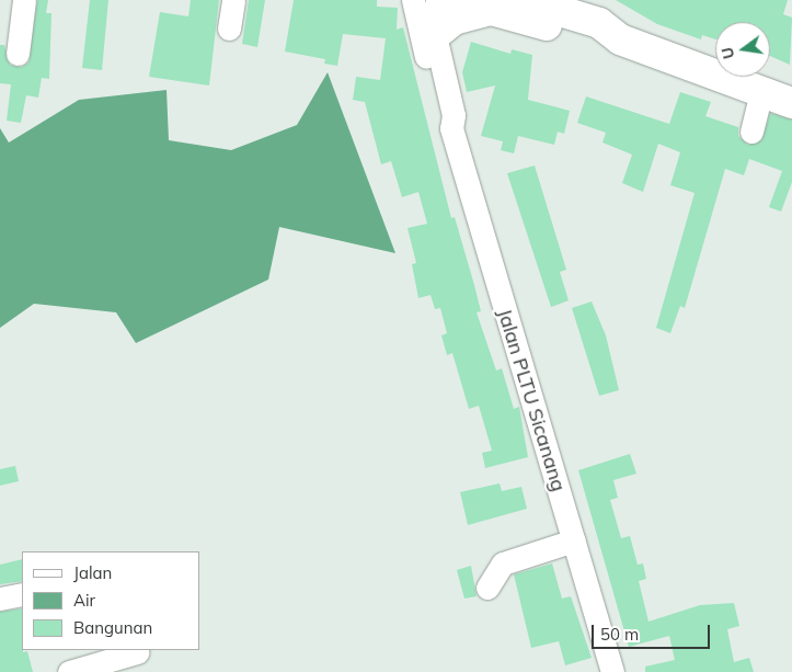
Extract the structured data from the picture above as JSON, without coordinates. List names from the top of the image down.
{
  "streets": {
    "street": ["Jalan PLTU Sicanang"]
  },
  "legend": ["Jalan", "Air", "Bangunan"],
  "scale_bar": "50 m",
  "north": "left"
}
